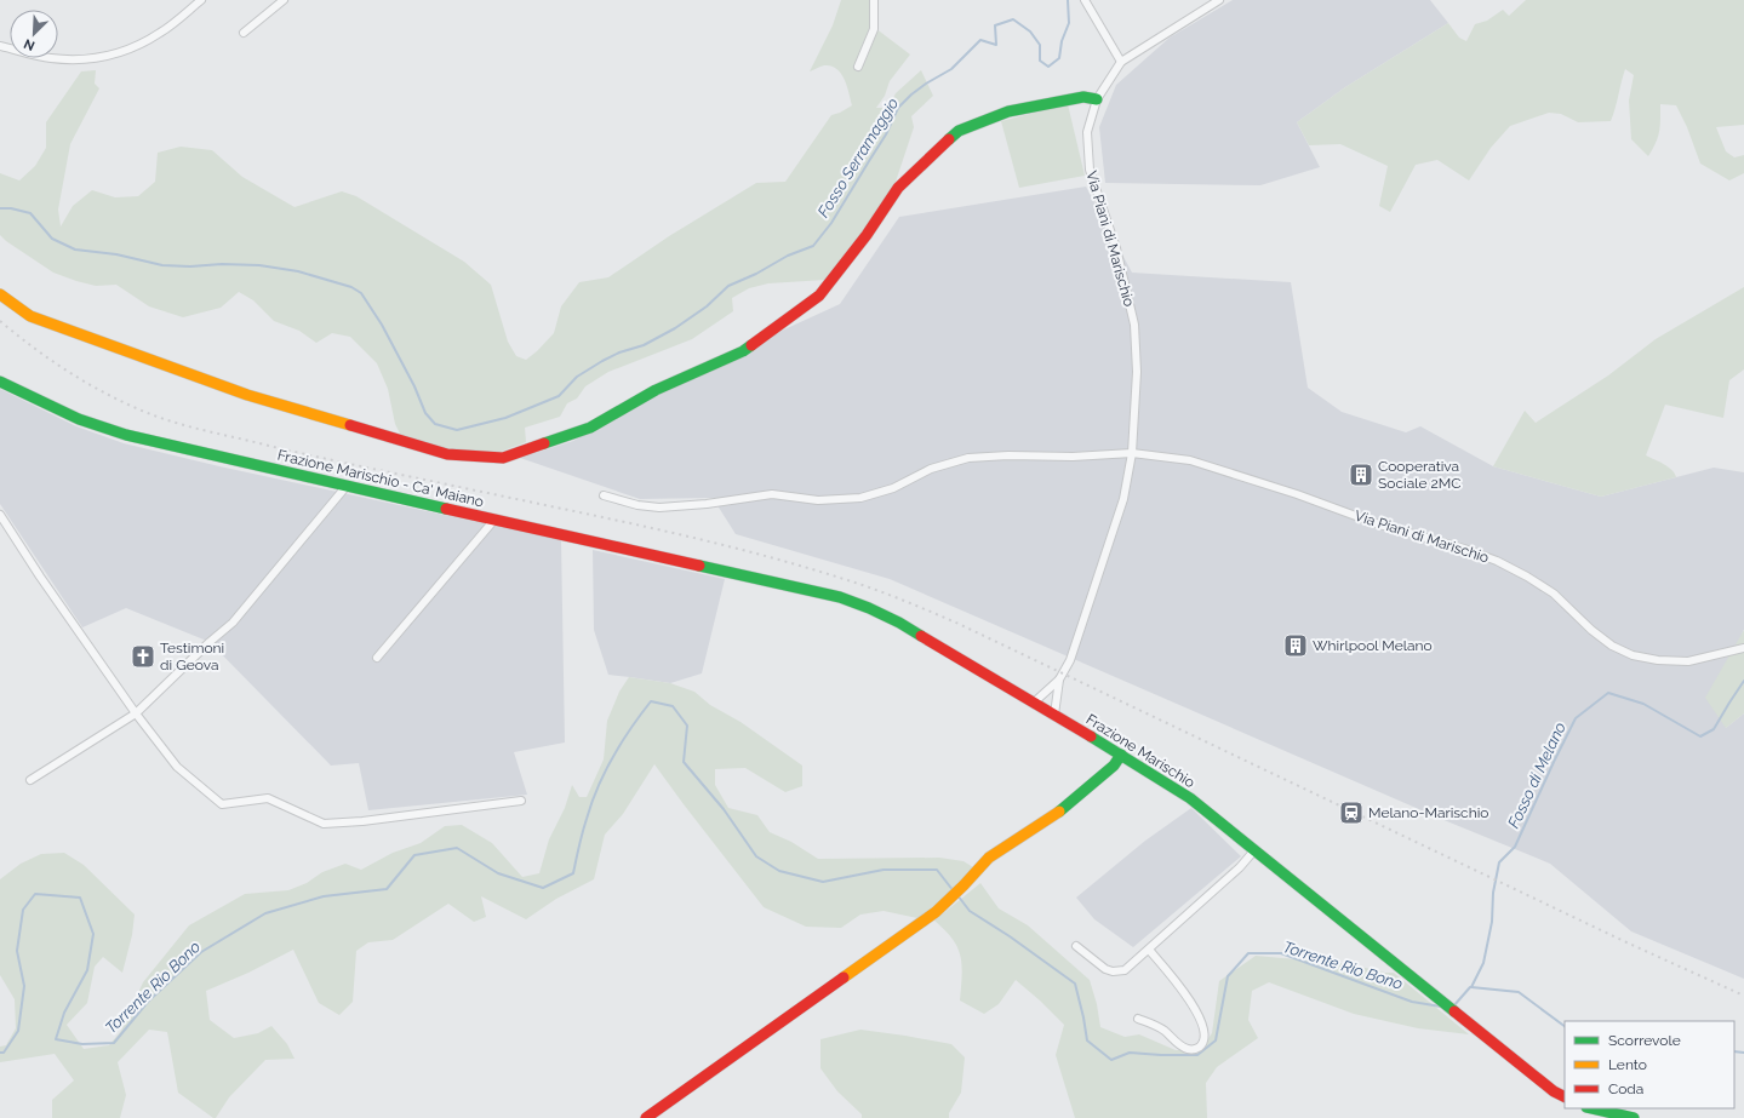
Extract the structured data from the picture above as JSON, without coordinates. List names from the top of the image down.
{
  "streets": {
    "street": ["Via Piani di Marischio", "Frazione Marischio - Ca' Maiano", "Frazione Marischio"]
  },
  "crossings": [
    ["Frazione Marischio - Ca' Maiano", "Frazione Marischio"]
  ],
  "water": ["Fosso Serramaggio", "Fosso di Melano", "Torrente Rio Bono"],
  "places": {
    "building": ["Cooperativa Sociale 2MC", "Whirlpool Melano"],
    "church": ["Testimoni di Geova"],
    "station": ["Melano-Marischio"]
  },
  "legend": ["Scorrevole", "Lento", "Coda"],
  "north": "bottom left"
}
